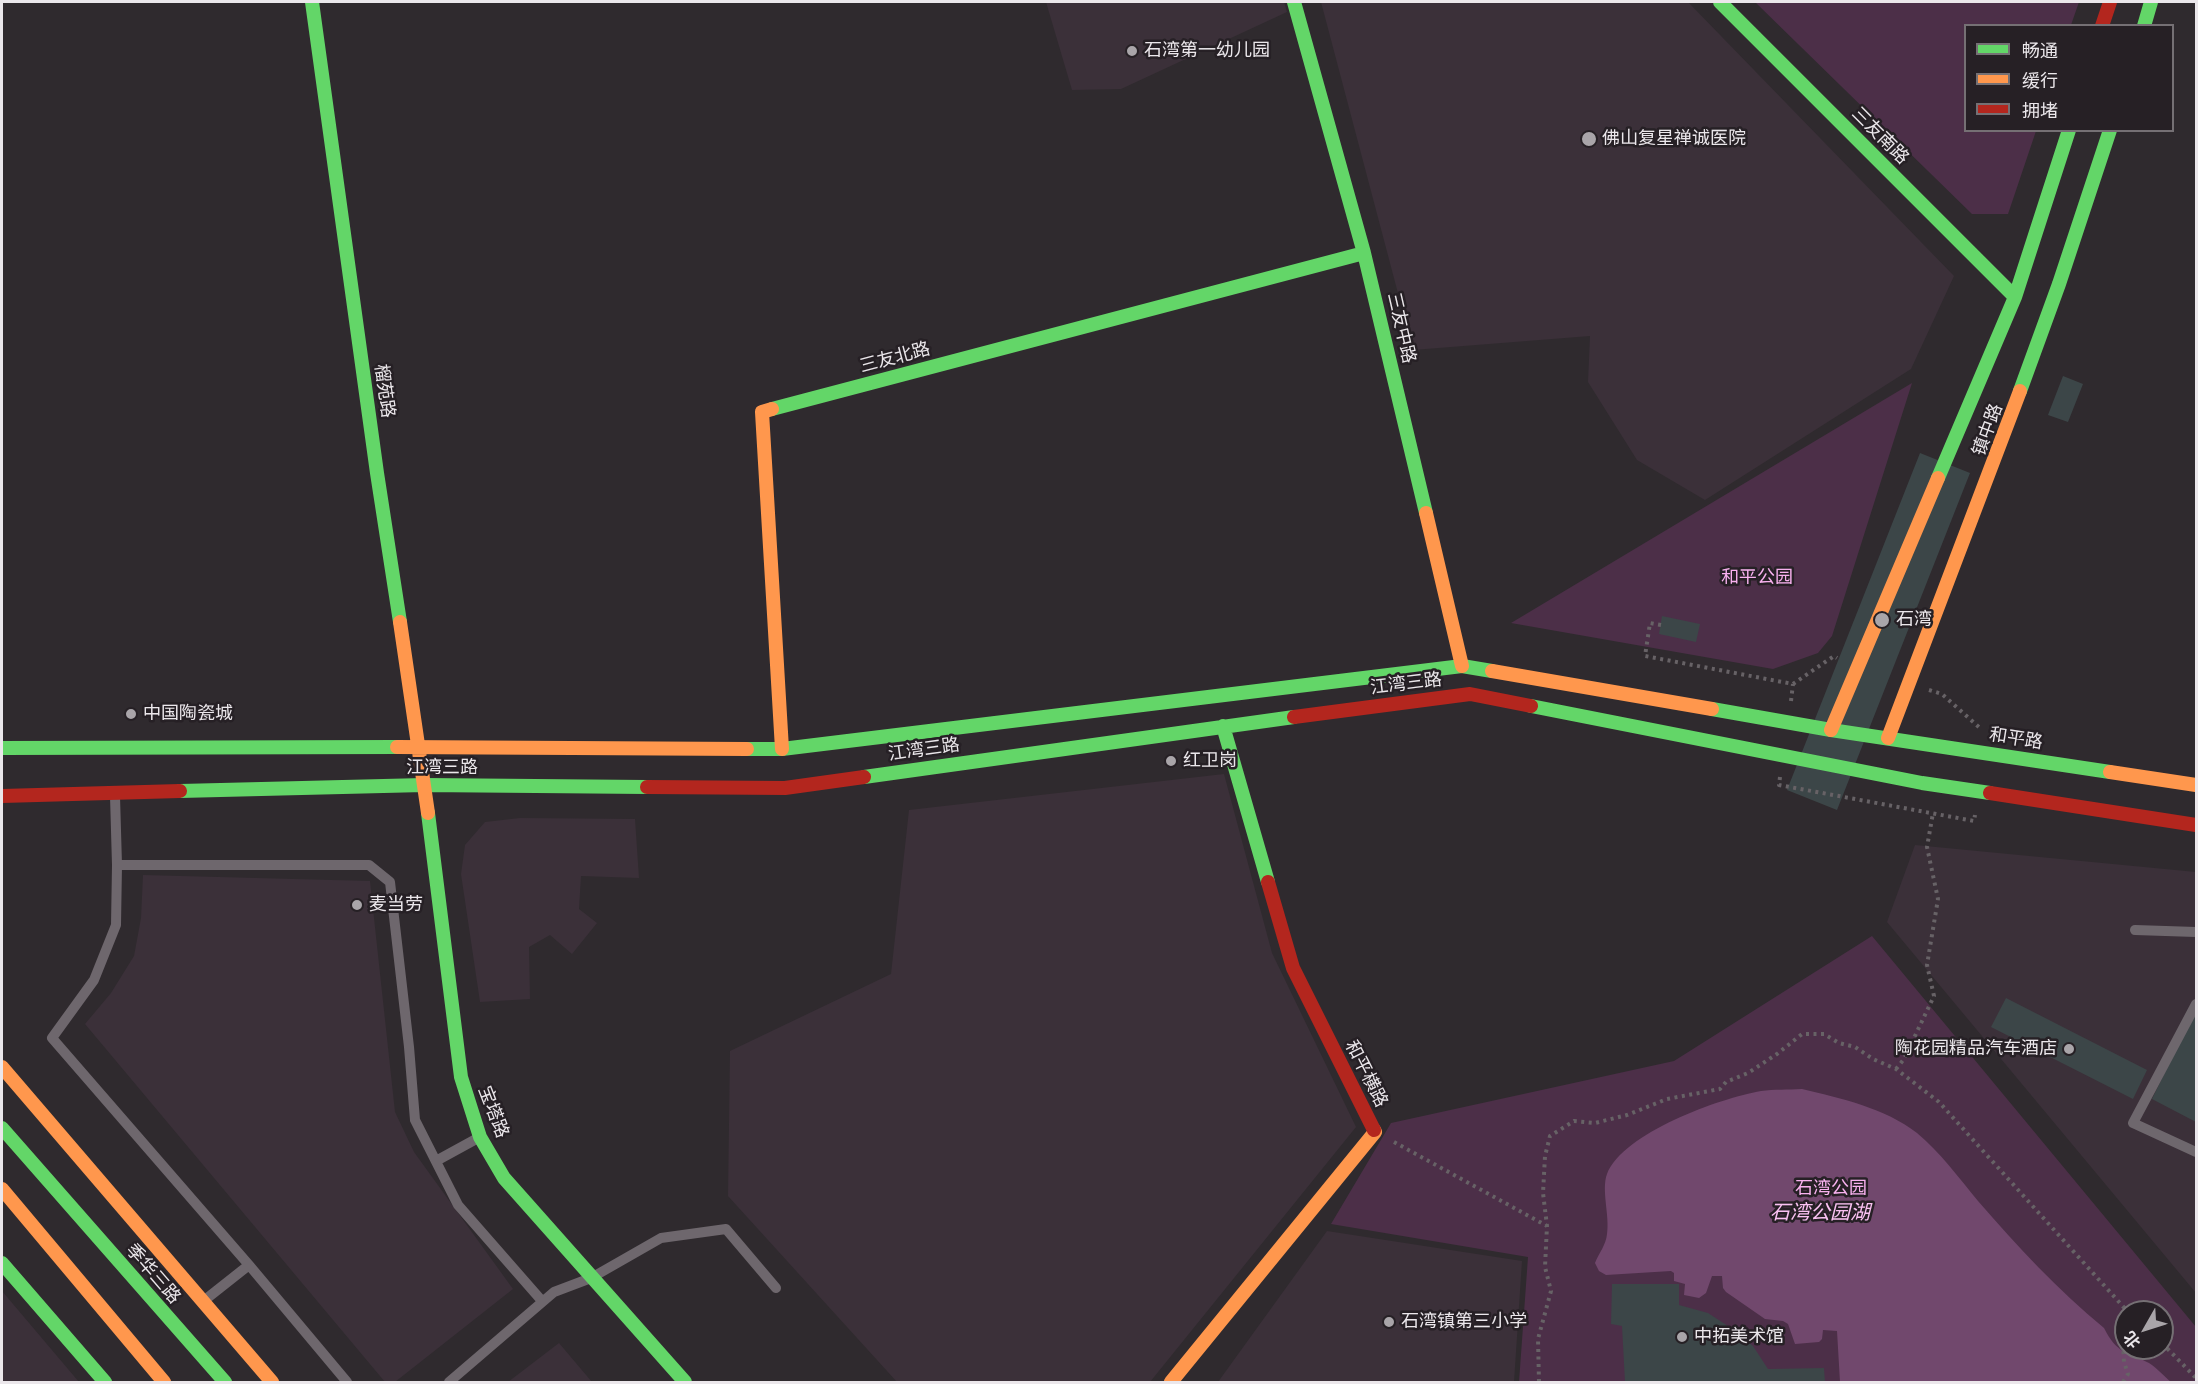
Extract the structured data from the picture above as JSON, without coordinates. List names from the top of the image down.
{
  "streets": {
    "main road": [
      "三友南路",
      "三友中路",
      "三友北路",
      "榴苑路",
      "镇中路",
      "江湾三路",
      "和平路",
      "和平横路",
      "宝塔路",
      "季华三路"
    ]
  },
  "crossings": [
    ["三友南路", "镇中路"],
    ["三友中路", "三友北路"],
    ["三友中路", "江湾三路"],
    ["三友北路", "江湾三路"],
    ["榴苑路", "江湾三路"],
    ["榴苑路", "宝塔路"],
    ["镇中路", "江湾三路"],
    ["镇中路", "和平路"],
    ["江湾三路", "和平路"],
    ["江湾三路", "和平横路"],
    ["江湾三路", "宝塔路"]
  ],
  "water": ["石湾公园湖"],
  "parks": ["和平公园", "石湾公园"],
  "places": [
    "石湾第一幼儿园",
    "佛山复星禅诚医院",
    "石湾",
    "中国陶瓷城",
    "红卫岗",
    "麦当劳",
    "陶花园精品汽车酒店",
    "石湾镇第三小学",
    "中拓美术馆"
  ],
  "legend": ["畅通", "缓行", "拥堵"],
  "north": "bottom left"
}
